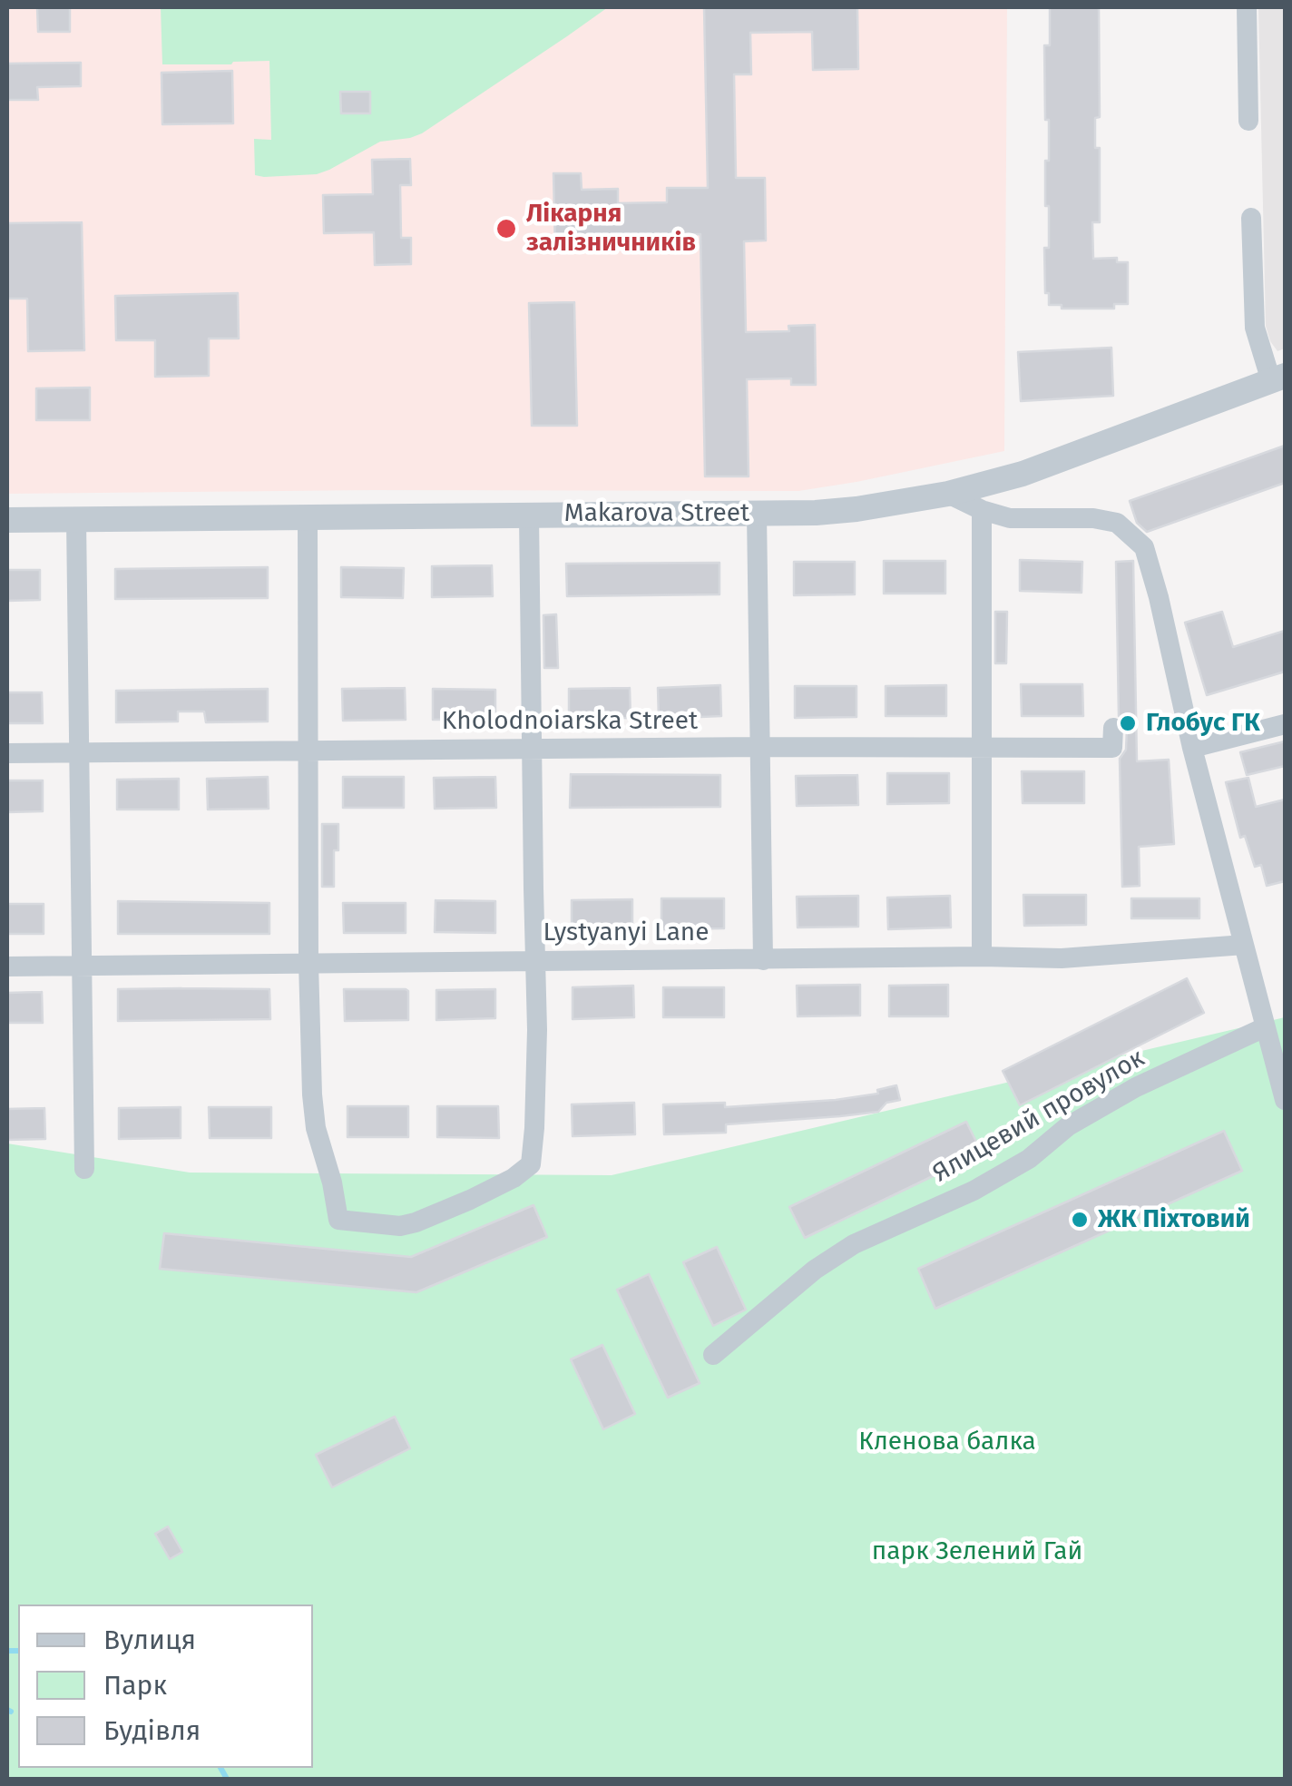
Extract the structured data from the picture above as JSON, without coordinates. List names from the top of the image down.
{
  "streets": {
    "street": [
      "Makarova Street",
      "Kholodnoiarska Street",
      "Lystyanyi Lane",
      "Ялицевий провулок"
    ]
  },
  "parks": ["Кленова балка", "парк Зелений Гай"],
  "places": ["Лікарня залізничників", "Глобус ГК", "ЖК Піхтовий"],
  "legend": ["Вулиця", "Парк", "Будівля"]
}
